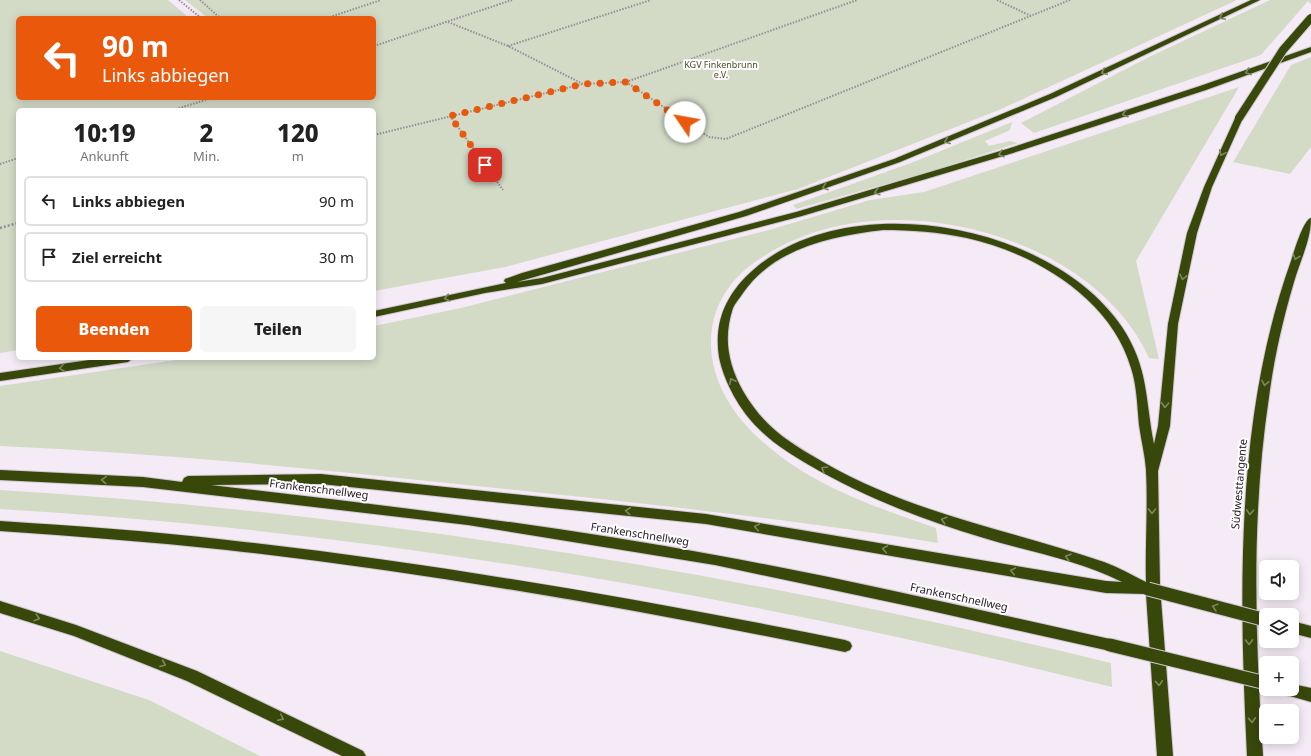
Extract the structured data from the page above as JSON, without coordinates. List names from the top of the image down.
{
  "streets": {
    "highway": ["Südwesttangente", "Frankenschnellweg"]
  },
  "parks": ["KGV Finkenbrunn e.V."],
  "page": {
    "turn": ["90 m", "Links abbiegen"],
    "eta": [
      "10:19",
      "Ankunft",
      "2",
      "Min.",
      "120",
      "m"
    ],
    "list": [
      {
        "name": "Links abbiegen",
        "value": "90 m"
      },
      {
        "name": "Ziel erreicht",
        "value": "30 m"
      }
    ],
    "buttons": ["Beenden", "Teilen"],
    "map_buttons": ["+", "−"]
  }
}
